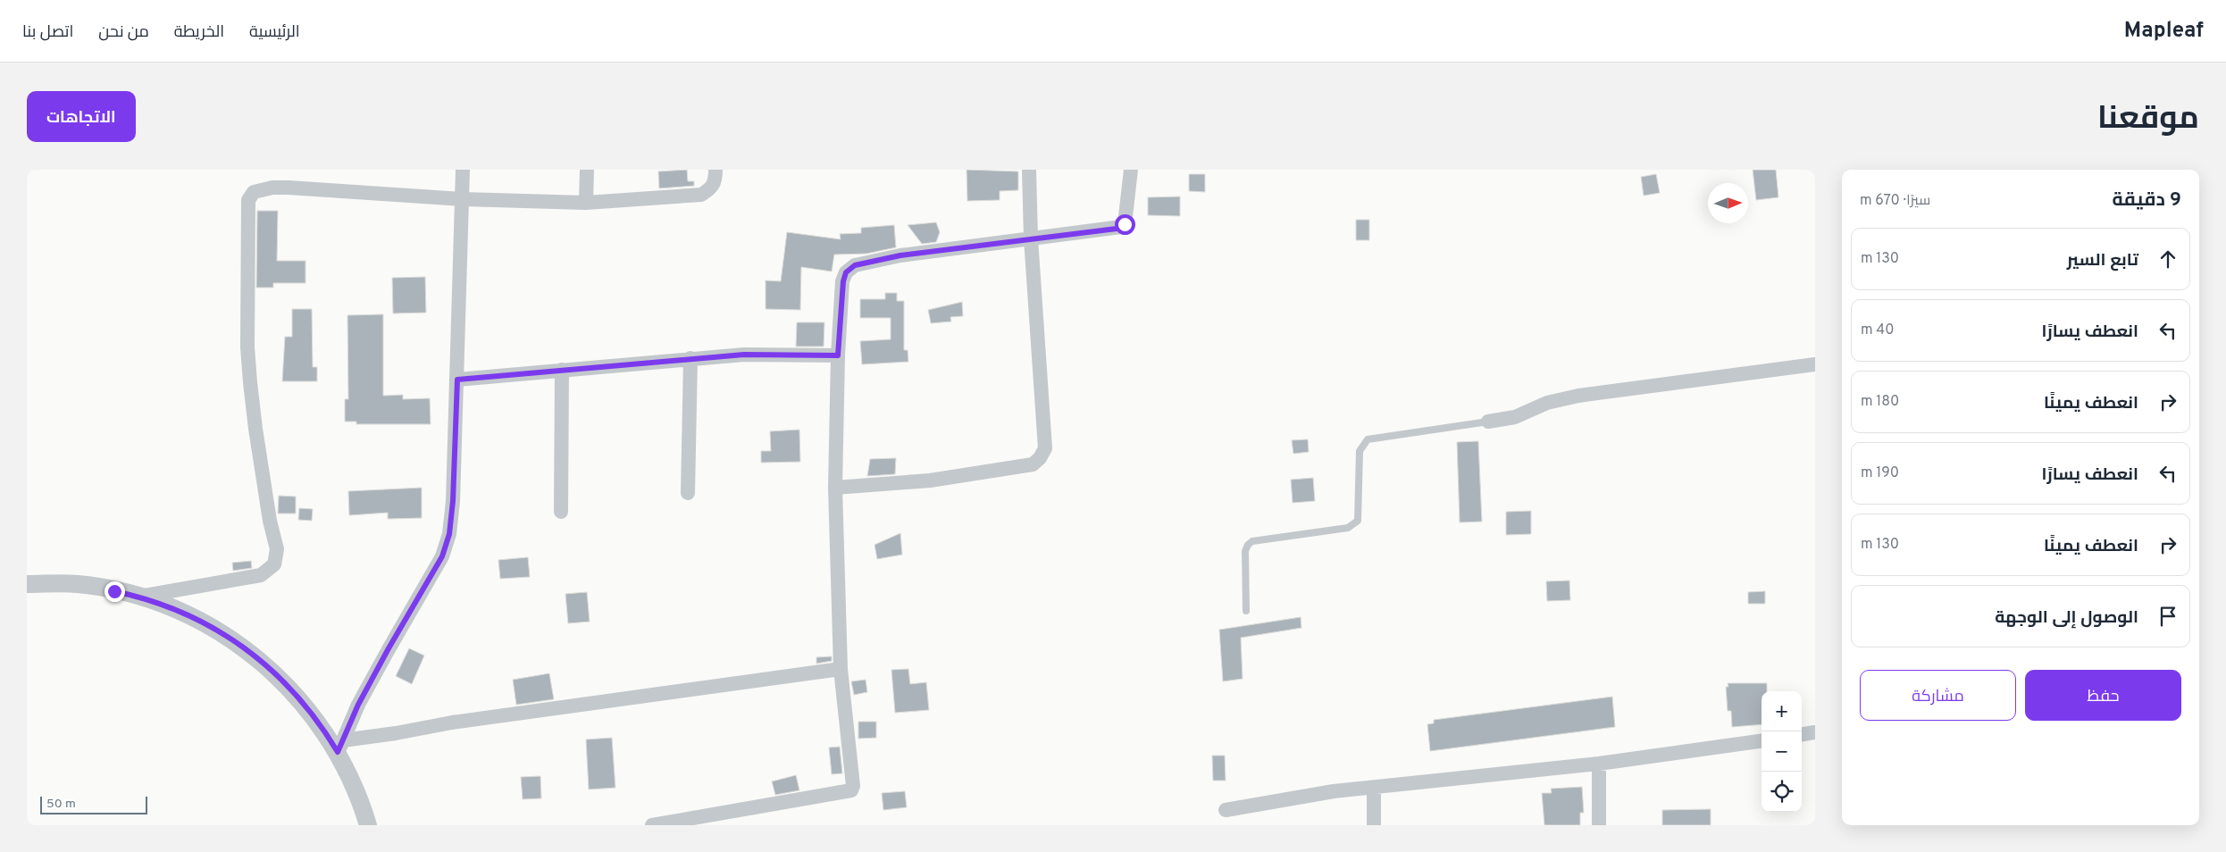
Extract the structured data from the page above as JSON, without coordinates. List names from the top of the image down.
{
  "scale_bar": "50 m",
  "north": "right",
  "page": {
    "header": "Mapleaf",
    "nav": [
      "الرئيسية",
      "الخريطة",
      "من نحن",
      "اتصل بنا"
    ],
    "title": "موقعنا",
    "buttons": [
      "الاتجاهات",
      ["حفظ", "مشاركة"]
    ],
    "heading": ["9 دقيقة", "سيرًا · 670 m"],
    "list": [
      ["تابع السير", "130 m"],
      ["انعطف يسارًا", "40 m"],
      ["انعطف يمينًا", "180 m"],
      ["انعطف يسارًا", "190 m"],
      ["انعطف يمينًا", "130 m"],
      "الوصول إلى الوجهة"
    ],
    "map_buttons": ["+", "−"],
    "scale": "50 m"
  }
}
